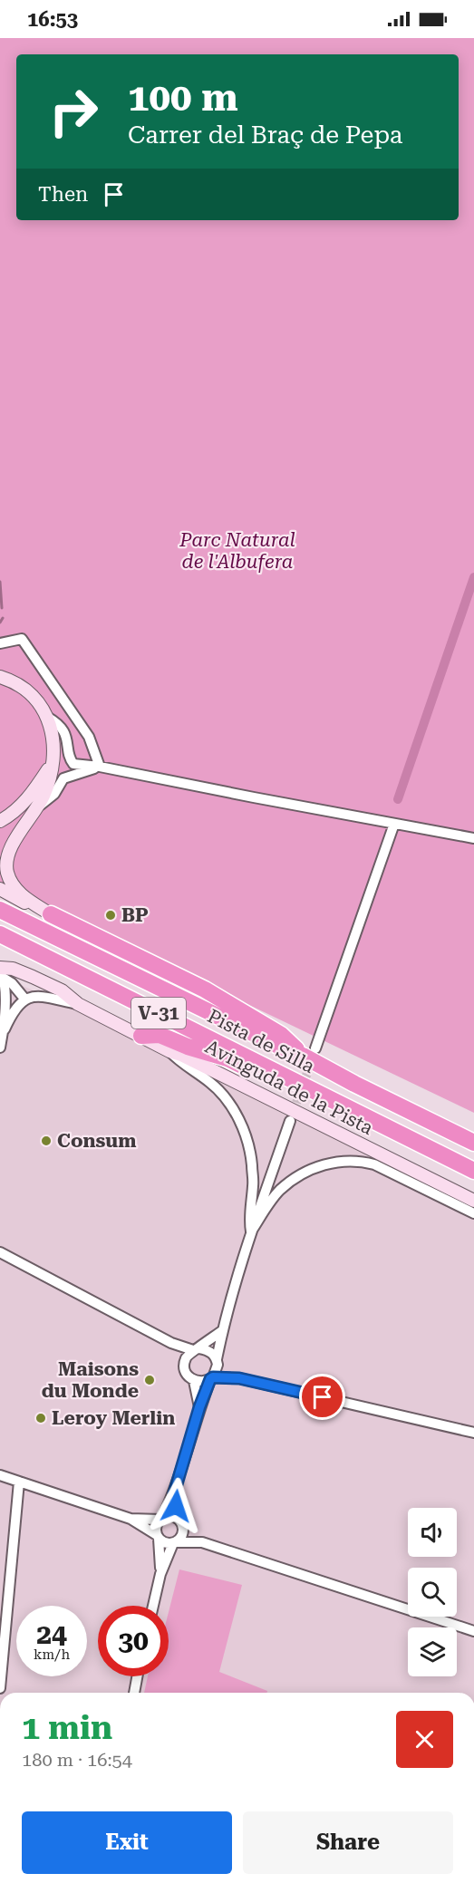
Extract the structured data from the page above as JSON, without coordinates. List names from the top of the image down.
{
  "streets": {
    "highway": ["V-31", "Pista de Silla"],
    "street": ["Avinguda de la Pista"]
  },
  "parks": ["Parc Natural de l'Albufera"],
  "places": [
    "BP",
    "Consum",
    "Maisons du Monde",
    "Leroy Merlin"
  ],
  "page": {
    "status": "16:53",
    "turn": ["100 m", "Carrer del Braç de Pepa"],
    "then": "Then",
    "speed": "24 km/h",
    "limit": "30",
    "heading": ["1 min", "180 m · 16:54"],
    "buttons": ["Exit", "Share"]
  }
}
